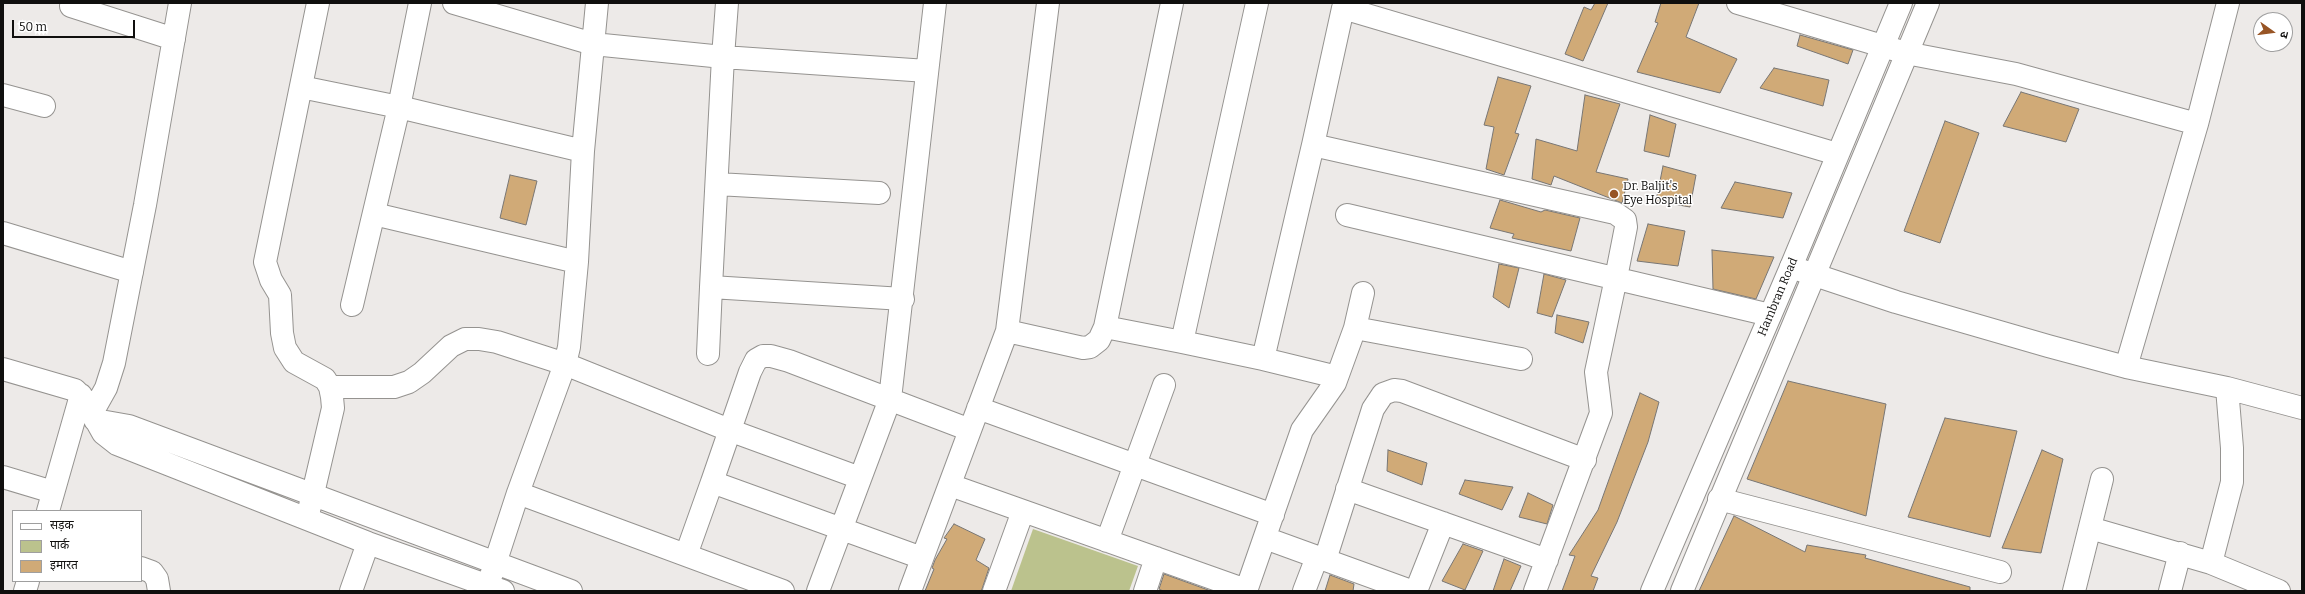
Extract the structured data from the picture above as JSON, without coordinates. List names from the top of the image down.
{
  "streets": {
    "street": ["Hambran Road"]
  },
  "places": ["Dr. Baljit's Eye Hospital"],
  "legend": ["सड़क", "पार्क", "इमारत"],
  "scale_bar": "50 m",
  "north": "right"
}
